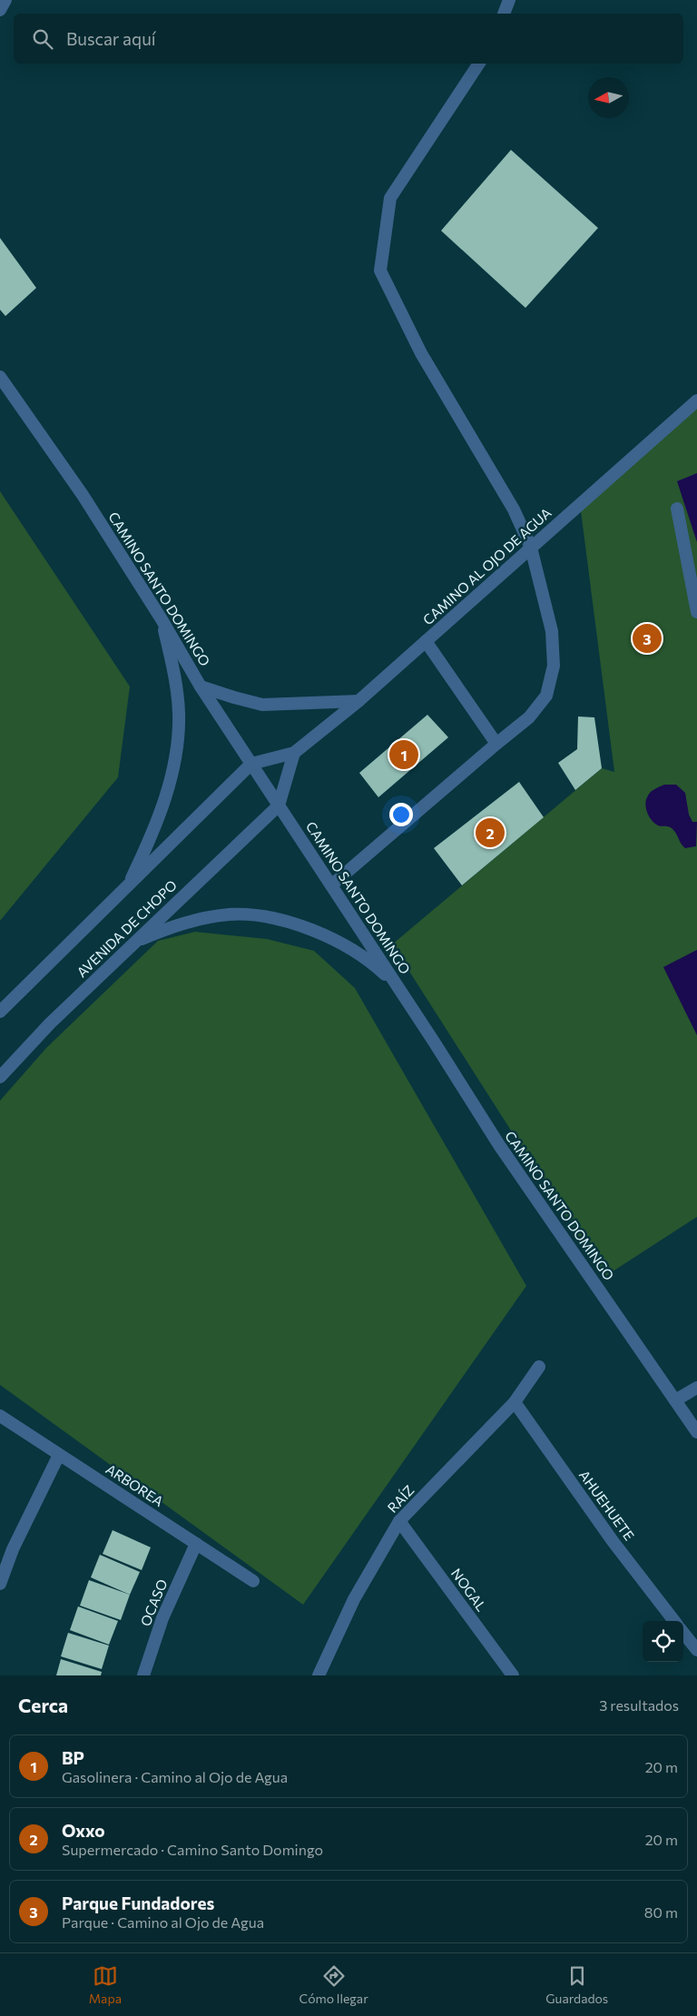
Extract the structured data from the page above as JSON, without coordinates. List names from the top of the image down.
{
  "streets": {
    "street": [
      "CAMINO AL OJO DE AGUA",
      "CAMINO SANTO DOMINGO",
      "AVENIDA DE CHOPO",
      "ARBOREA",
      "RAÍZ",
      "AHUEHUETE",
      "NOGAL",
      "OCASO"
    ]
  },
  "crossings": [
    ["CAMINO AL OJO DE AGUA", "CAMINO SANTO DOMINGO"],
    ["CAMINO SANTO DOMINGO", "AVENIDA DE CHOPO"],
    ["ARBOREA", "OCASO"],
    ["RAÍZ", "AHUEHUETE"],
    ["RAÍZ", "NOGAL"]
  ],
  "north": "left",
  "page": {
    "search": "Buscar aquí",
    "pins": ["3", "1", "2"],
    "heading": ["Cerca", "3 resultados"],
    "list": [
      {
        "mark": "1",
        "name": "BP",
        "note": "Gasolinera · Camino al Ojo de Agua",
        "value": "20 m"
      },
      {
        "mark": "2",
        "name": "Oxxo",
        "note": "Supermercado · Camino Santo Domingo",
        "value": "20 m"
      },
      {
        "mark": "3",
        "name": "Parque Fundadores",
        "note": "Parque · Camino al Ojo de Agua",
        "value": "80 m"
      }
    ],
    "nav": ["Mapa", "Cómo llegar", "Guardados"]
  }
}
